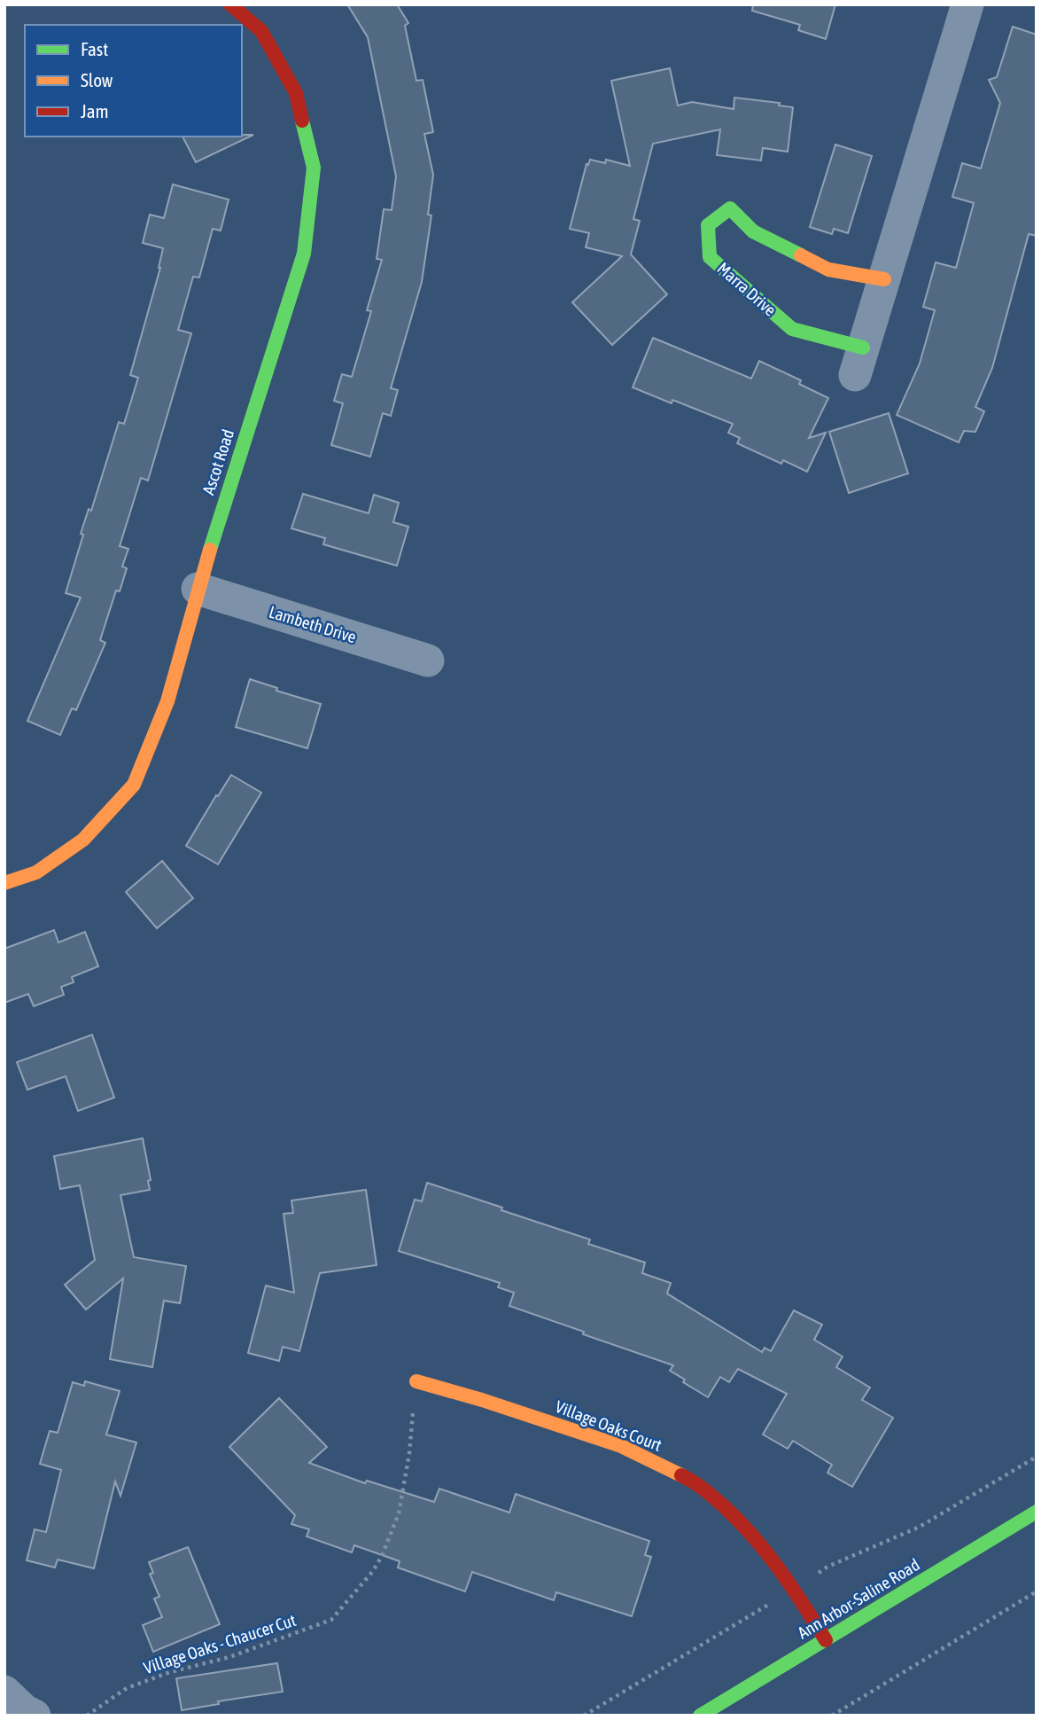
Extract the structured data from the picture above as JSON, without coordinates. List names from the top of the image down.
{
  "streets": {
    "street": [
      "Marra Drive",
      "Ascot Road",
      "Lambeth Drive",
      "Village Oaks Court",
      "Ann Arbor-Saline Road"
    ],
    "path": ["Village Oaks - Chaucer Cut"]
  },
  "crossings": [
    ["Ascot Road", "Lambeth Drive"],
    ["Village Oaks Court", "Ann Arbor-Saline Road"],
    ["Village Oaks Court", "Village Oaks - Chaucer Cut"]
  ],
  "legend": ["Fast", "Slow", "Jam"]
}
